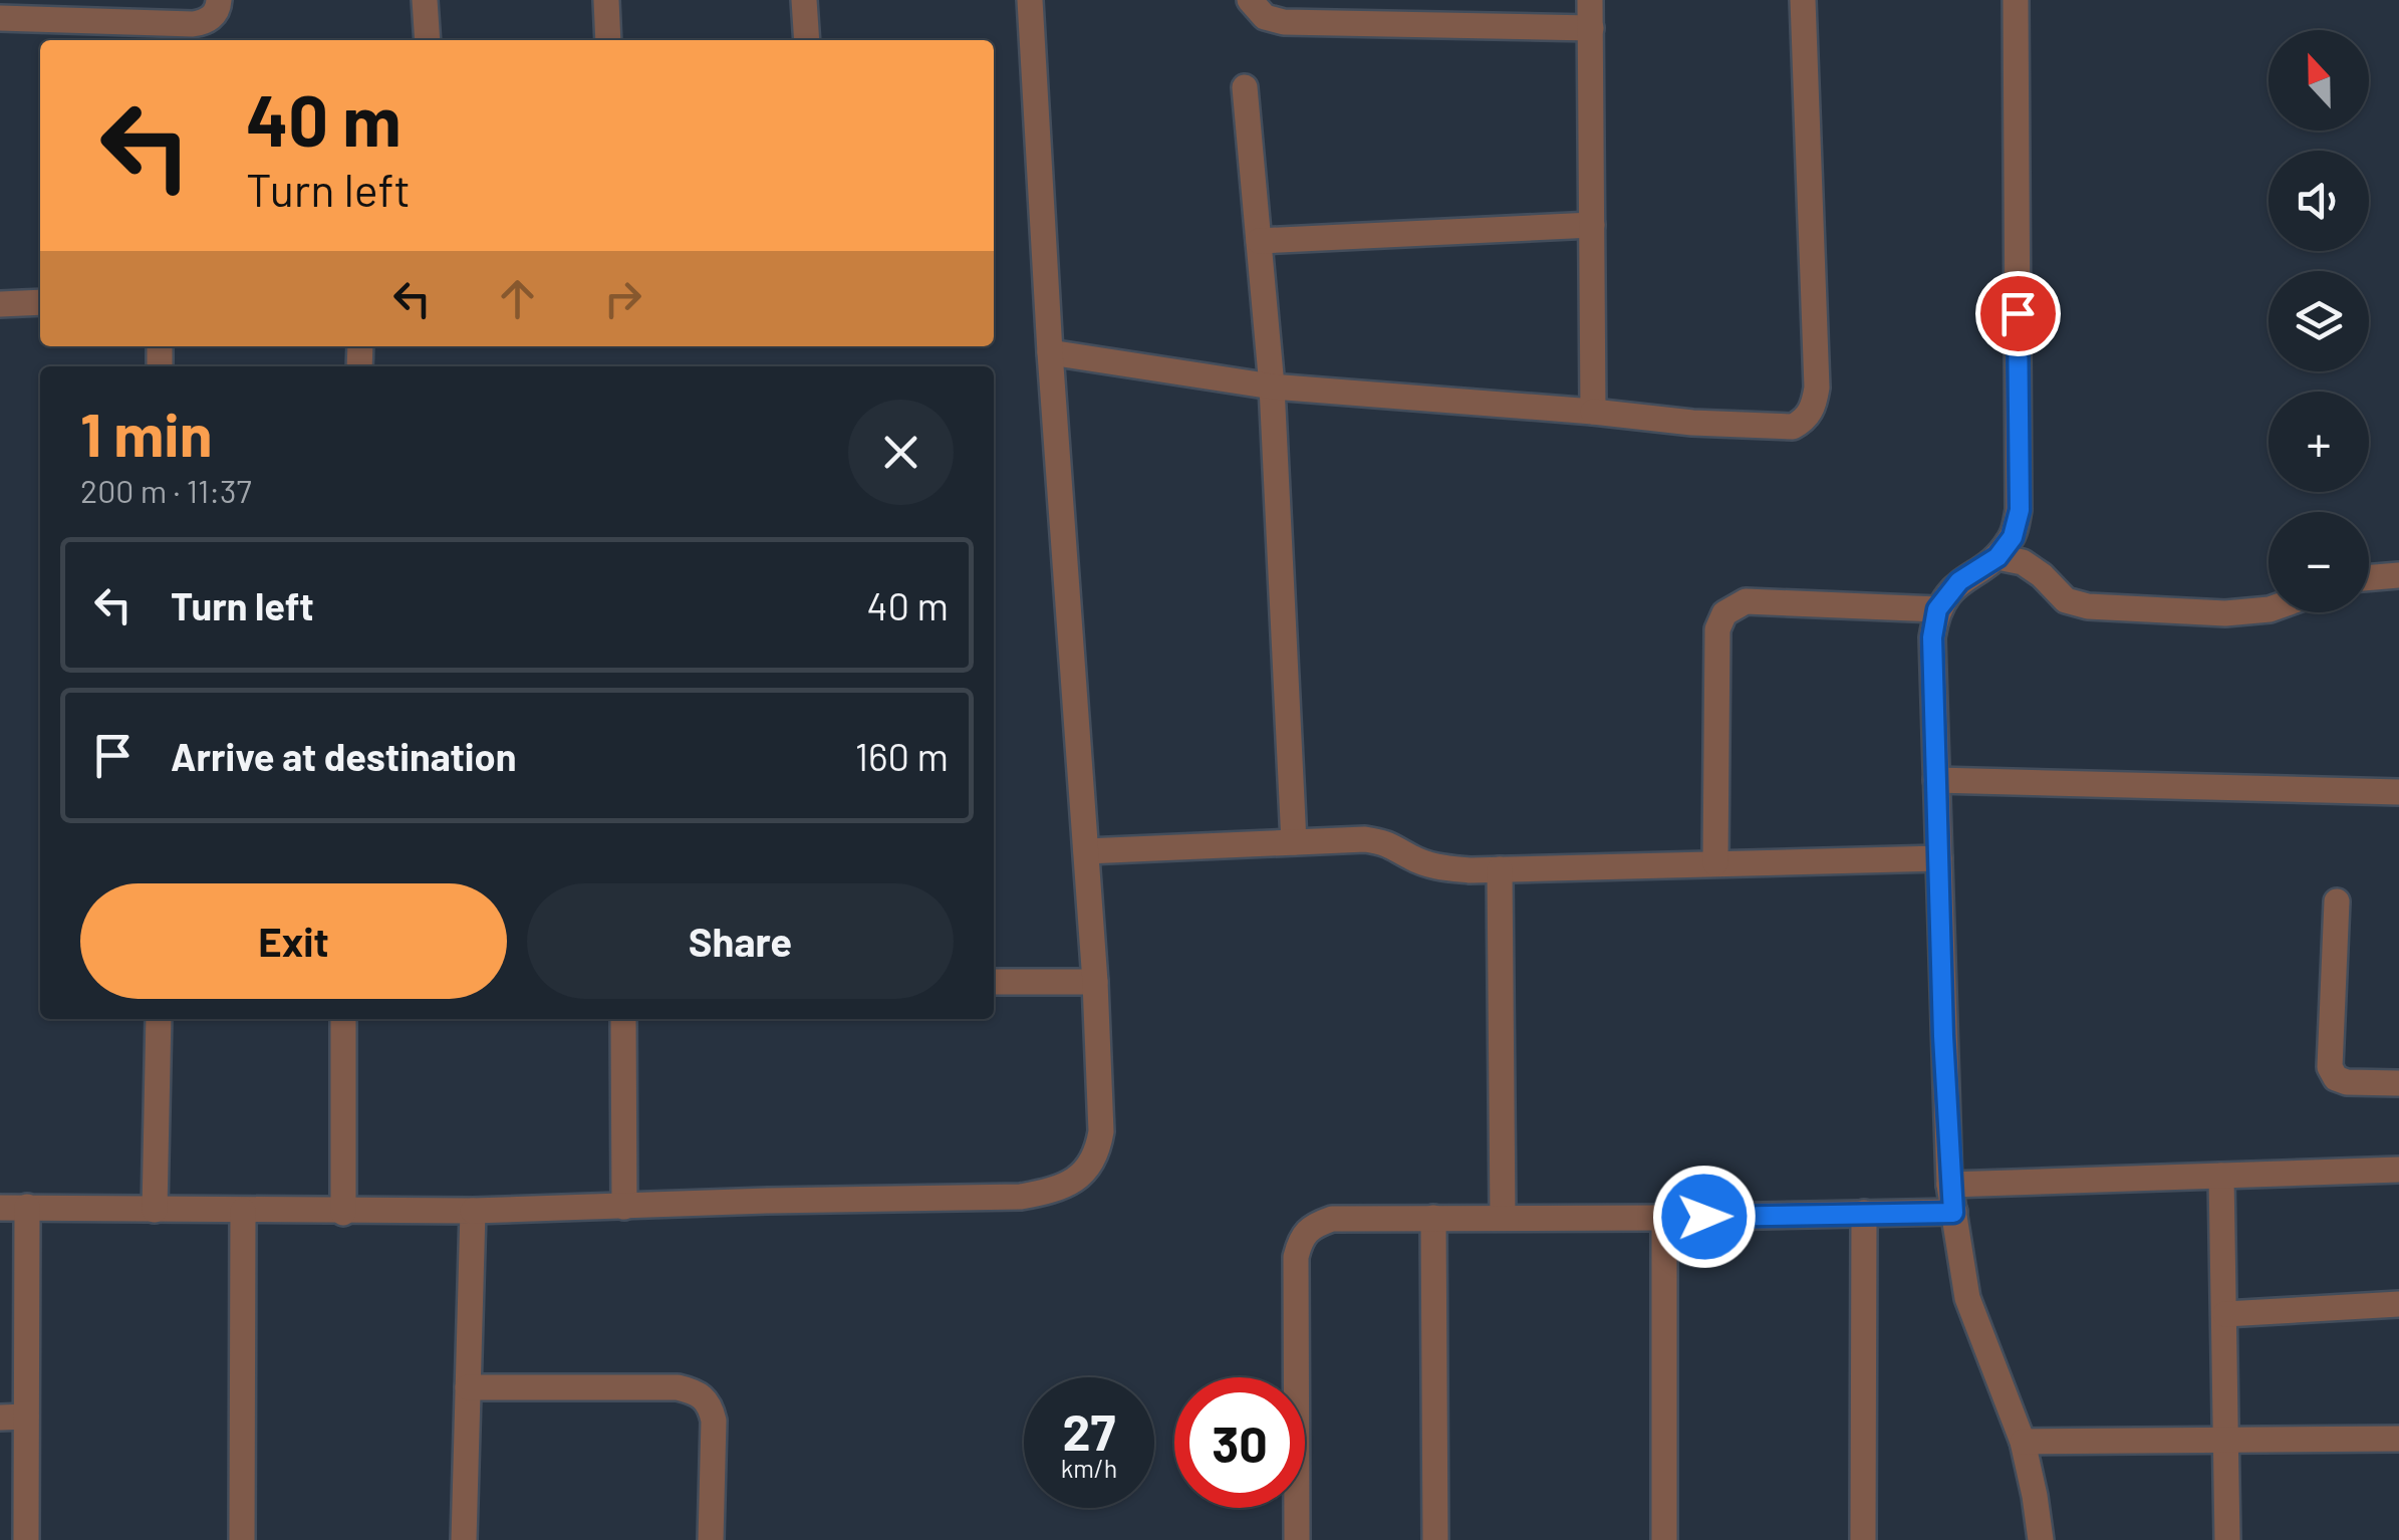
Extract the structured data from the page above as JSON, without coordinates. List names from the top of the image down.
{
  "north": "top",
  "page": {
    "map_buttons": ["+", "−"],
    "turn": ["40 m", "Turn left"],
    "heading": ["1 min", "200 m · 11:37"],
    "list": [
      {
        "name": "Turn left",
        "value": "40 m"
      },
      {
        "name": "Arrive at destination",
        "value": "160 m"
      }
    ],
    "buttons": ["Exit", "Share"],
    "speed": "27 km/h",
    "limit": "30"
  }
}
